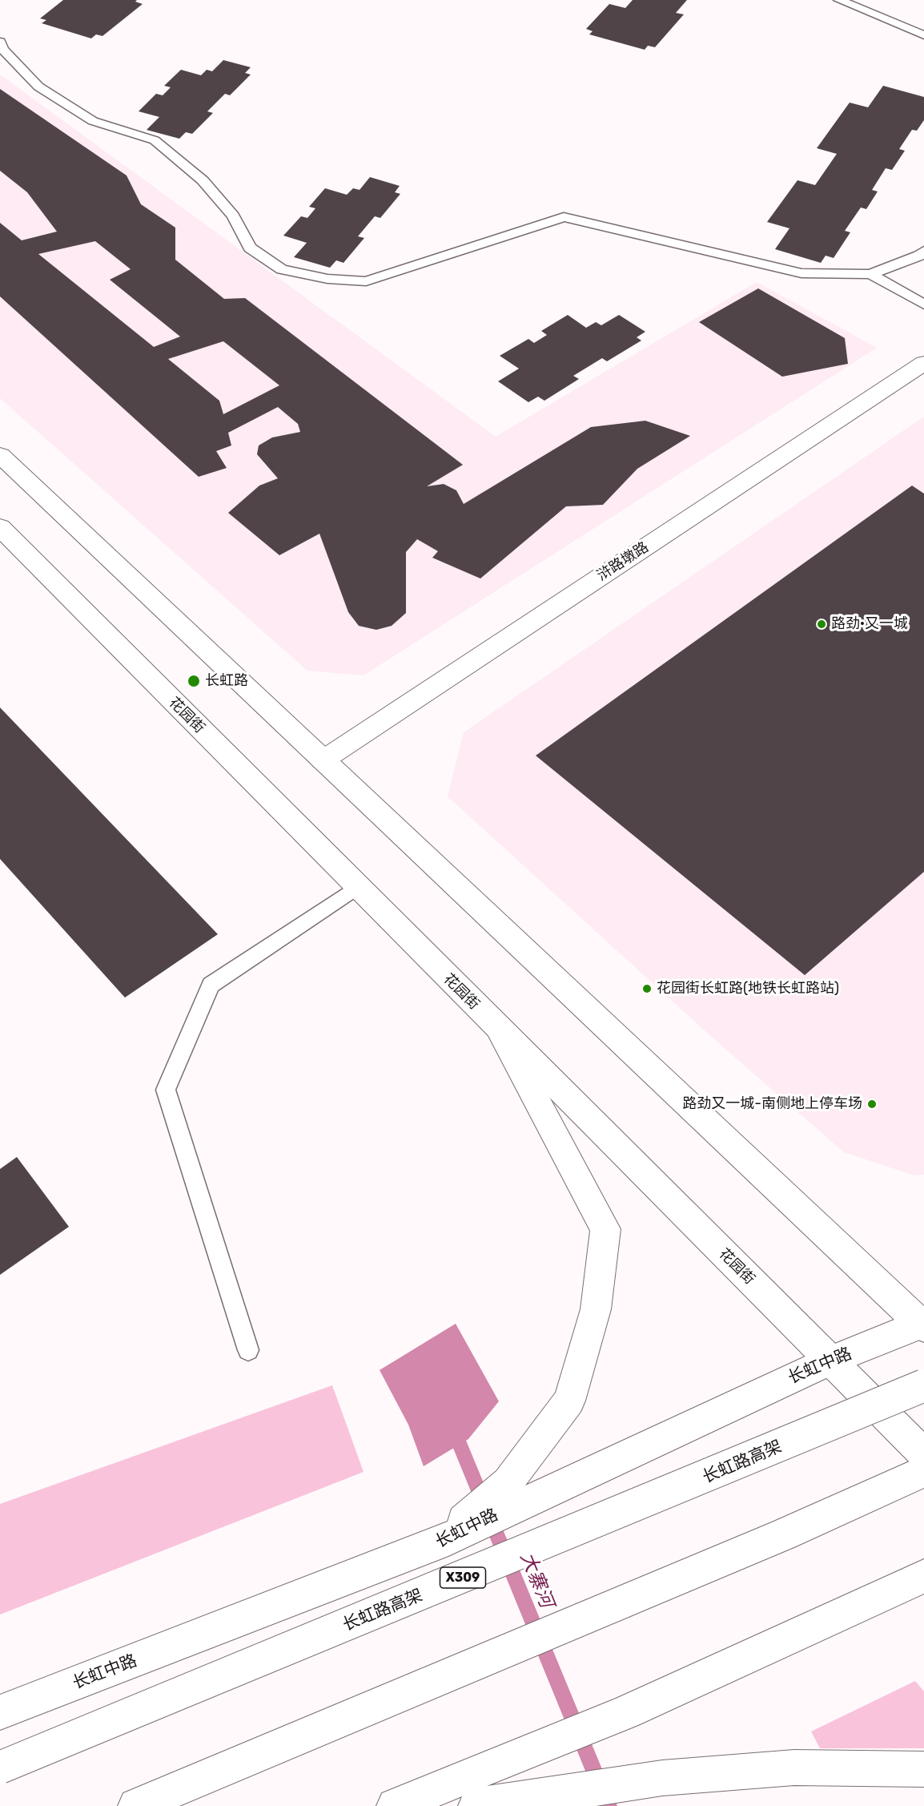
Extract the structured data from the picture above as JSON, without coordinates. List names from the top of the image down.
{
  "streets": {
    "main road": [
      "浒路墩路",
      "花园街",
      "长虹中路",
      "长虹路高架",
      "X309"
    ]
  },
  "crossings": [
    ["花园街", "长虹中路"]
  ],
  "water": ["大寨河"],
  "places": [
    "路劲·又一城",
    "长虹路",
    "花园街长虹路(地铁长虹路站)",
    "路劲又一城-南侧地上停车场"
  ]
}
